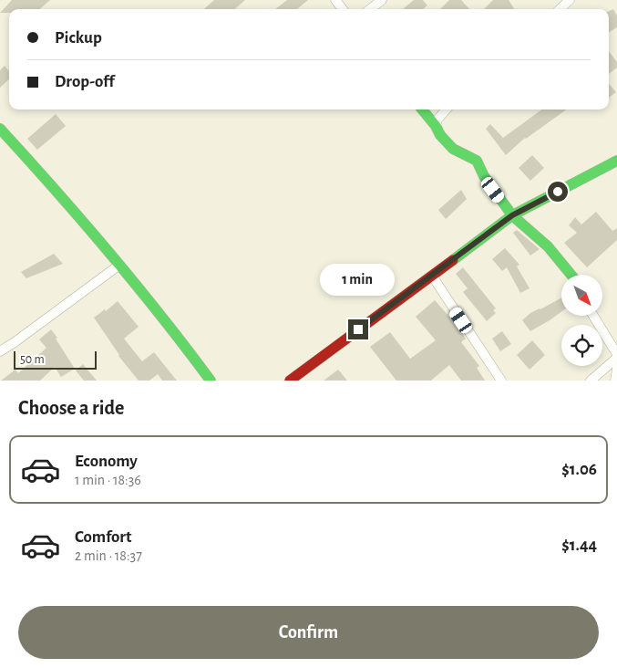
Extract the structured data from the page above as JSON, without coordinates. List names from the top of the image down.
{
  "scale_bar": "50 m",
  "north": "bottom right",
  "page": {
    "banner": ["Pickup", "Drop-off"],
    "bubble": "1 min",
    "scale": "50 m",
    "heading": "Choose a ride",
    "list": [
      {
        "name": "Economy",
        "note": "1 min · 18:36",
        "value": "$1.06"
      },
      {
        "name": "Comfort",
        "note": "2 min · 18:37",
        "value": "$1.44"
      }
    ],
    "buttons": "Confirm"
  }
}
